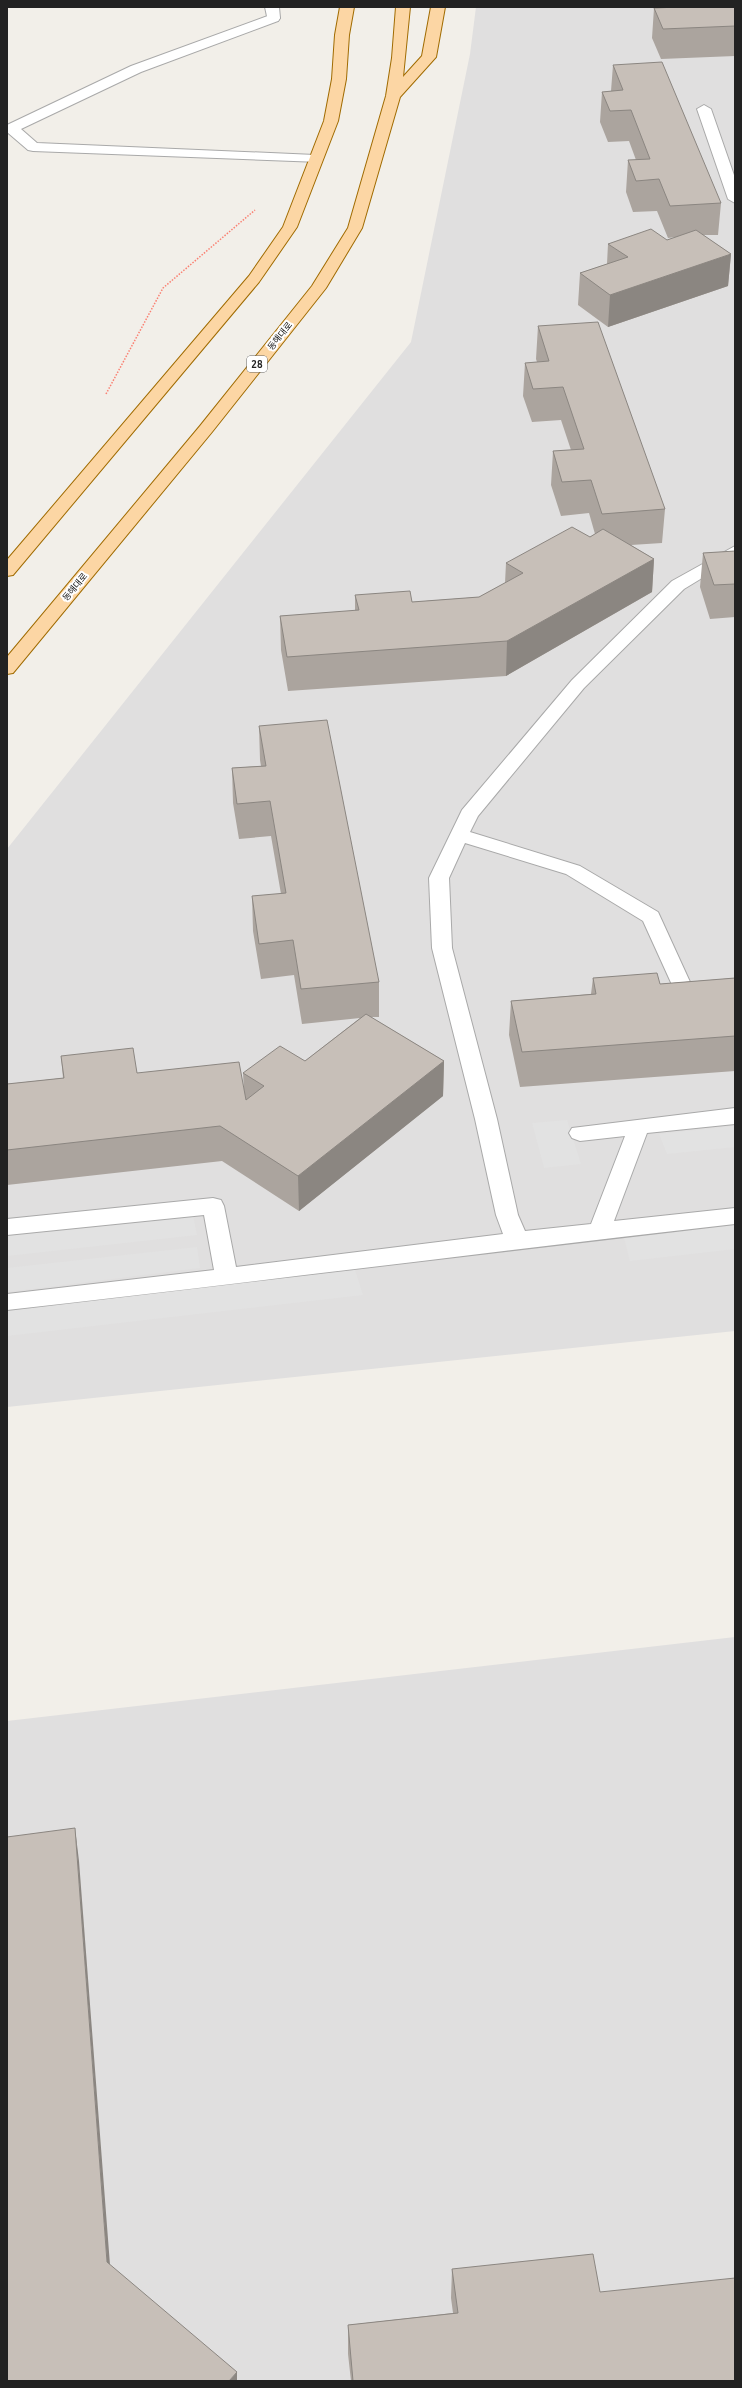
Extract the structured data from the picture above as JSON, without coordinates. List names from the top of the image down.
{
  "streets": {
    "main road": ["동해대로", "28"]
  }
}
